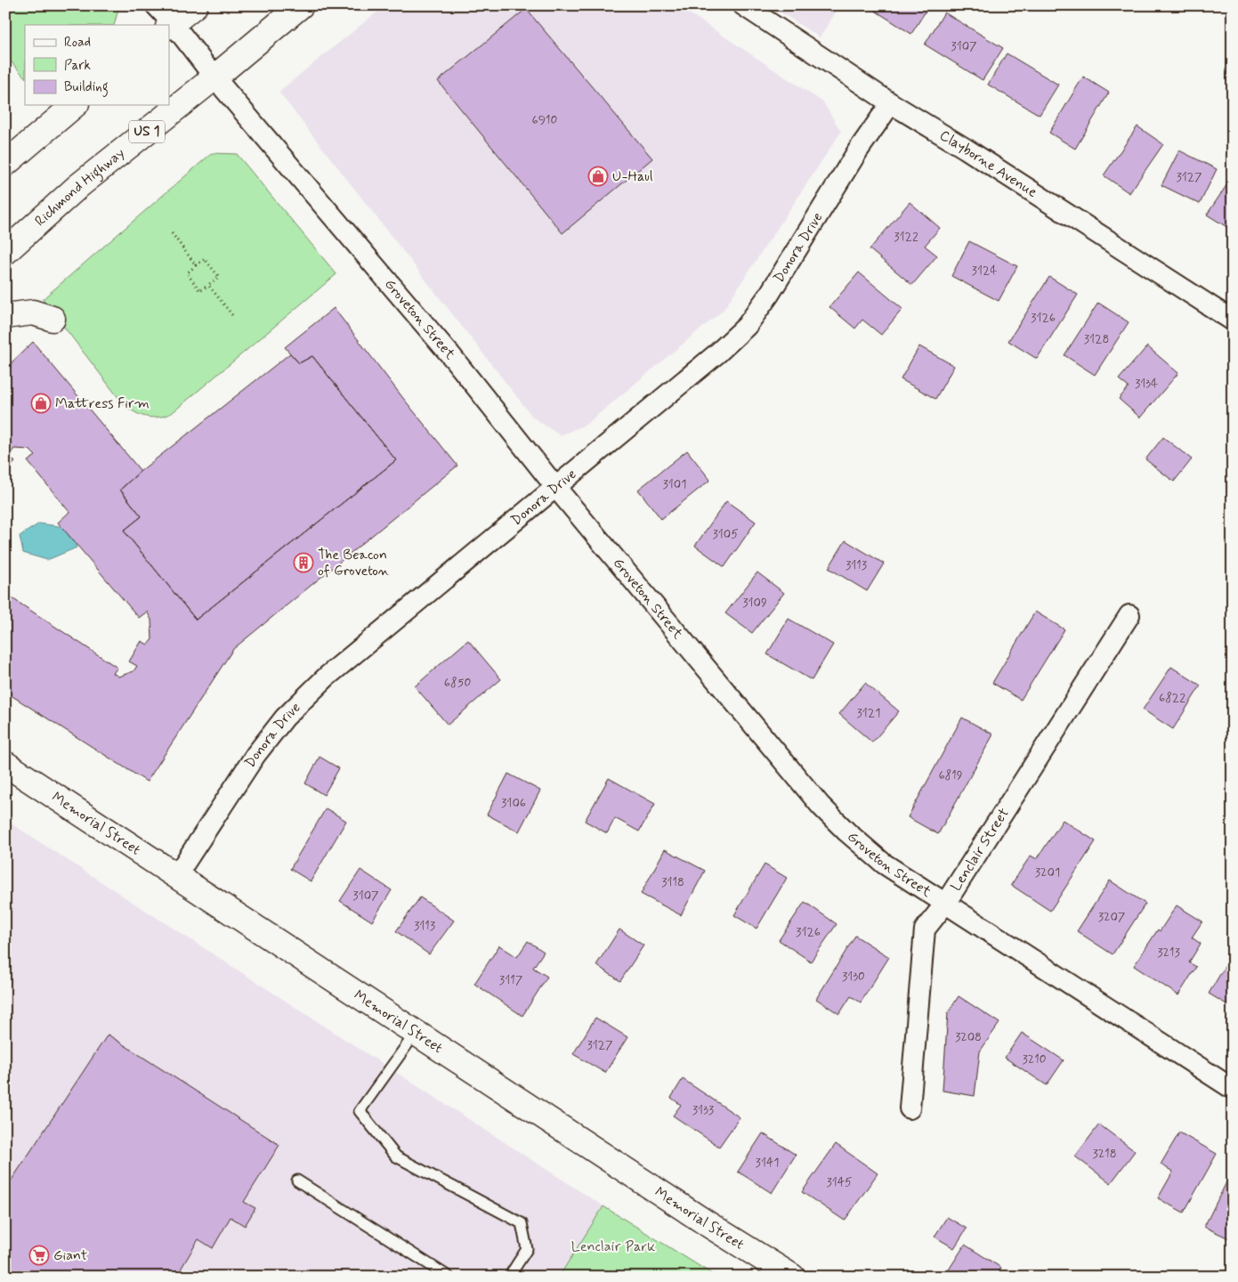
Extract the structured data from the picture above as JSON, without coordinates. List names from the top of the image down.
{
  "streets": {
    "main road": ["US 1", "Richmond Highway", "Memorial Street"],
    "street": [
      "Clayborne Avenue",
      "Donora Drive",
      "Groveton Street",
      "Lenclair Street"
    ]
  },
  "crossings": [
    ["Clayborne Avenue", "Donora Drive"],
    ["Richmond Highway", "Groveton Street"],
    ["Donora Drive", "Groveton Street"],
    ["Donora Drive", "Memorial Street"],
    ["Groveton Street", "Lenclair Street"]
  ],
  "parks": ["Lenclair Park"],
  "places": {
    "shop": ["U-Haul", "Mattress Firm"],
    "building": ["The Beacon of Groveton"],
    "supermarket": ["Giant"]
  },
  "house_numbers": [
    "3107",
    "6910",
    "3127",
    "3122",
    "3124",
    "3126",
    "3128",
    "3134",
    "3101",
    "3105",
    "3113",
    "3109",
    "6850",
    "6822",
    "3121",
    "6819",
    "3106",
    "3201",
    "3118",
    "3107",
    "3207",
    "3113",
    "3126",
    "3213",
    "3130",
    "3117",
    "3208",
    "3127",
    "3210",
    "3133",
    "3218",
    "3141",
    "3145"
  ],
  "legend": ["Road", "Park", "Building"]
}
